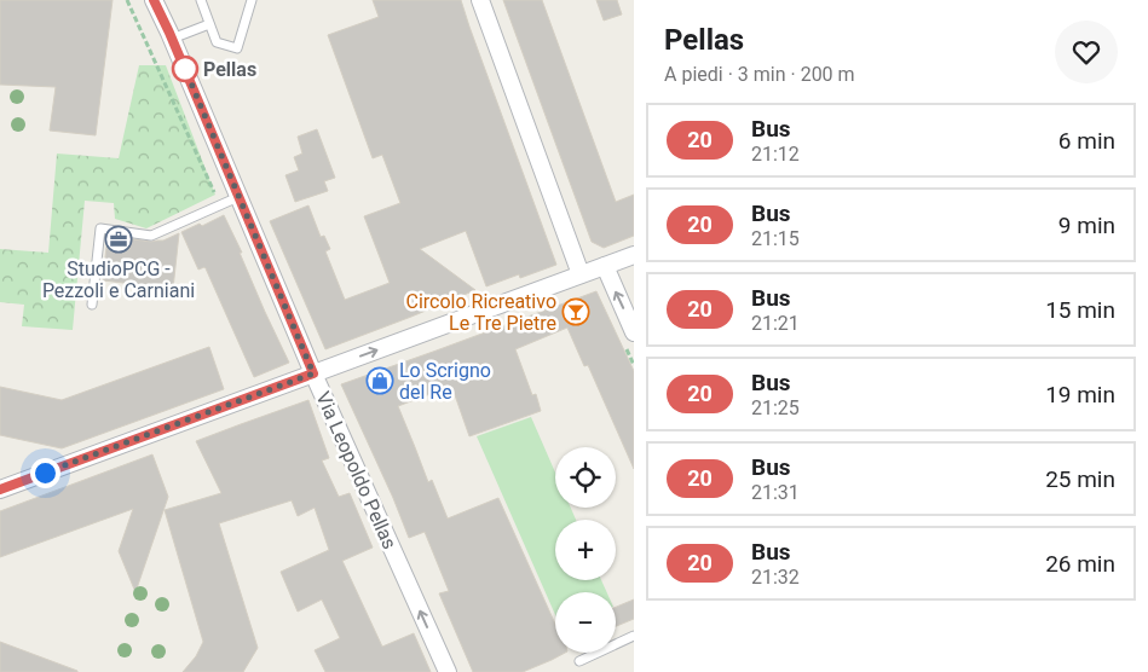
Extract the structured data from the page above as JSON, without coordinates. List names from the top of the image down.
{
  "streets": {
    "street": ["Via Leopoldo Pellas"]
  },
  "one_way": ["Via Leopoldo Pellas"],
  "places": {
    "other": ["Pellas"],
    "office": ["StudioPCG - Pezzoli e Carniani"],
    "bar": ["Circolo Ricreativo Le Tre Pietre"],
    "shop": ["Lo Scrigno del Re"]
  },
  "lines": ["bus line 20"],
  "page": {
    "heading": ["Pellas", "A piedi · 3 min · 200 m"],
    "list": [
      {
        "mark": "20",
        "name": "Bus",
        "note": "21:12",
        "value": "6 min"
      },
      {
        "mark": "20",
        "name": "Bus",
        "note": "21:15",
        "value": "9 min"
      },
      {
        "mark": "20",
        "name": "Bus",
        "note": "21:21",
        "value": "15 min"
      },
      {
        "mark": "20",
        "name": "Bus",
        "note": "21:25",
        "value": "19 min"
      },
      {
        "mark": "20",
        "name": "Bus",
        "note": "21:31",
        "value": "25 min"
      },
      {
        "mark": "20",
        "name": "Bus",
        "note": "21:32",
        "value": "26 min"
      }
    ],
    "map_buttons": ["+", "−"]
  }
}
